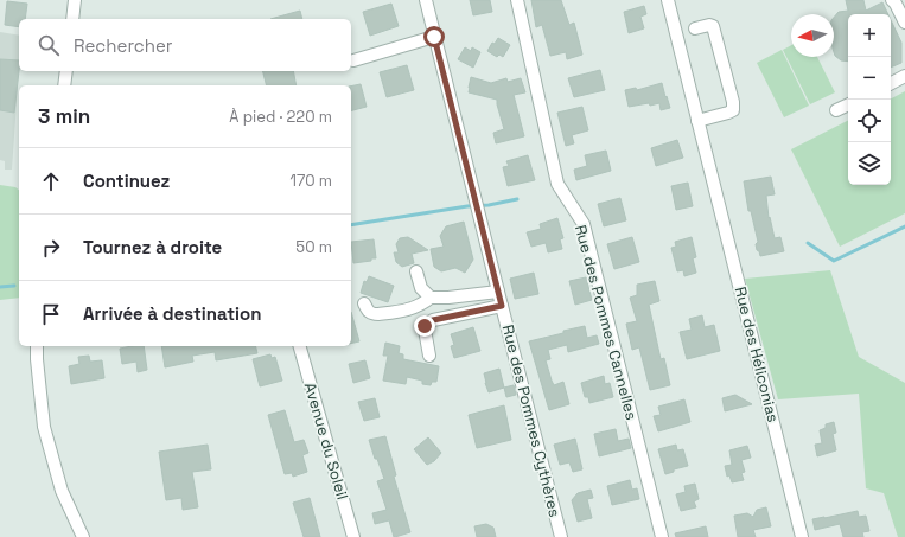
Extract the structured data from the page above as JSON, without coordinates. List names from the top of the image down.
{
  "streets": {
    "street": [
      "Rue des Pommes Cannelles",
      "Rue des Héliconias",
      "Rue des Pommes Cythères",
      "Avenue du Soleil"
    ]
  },
  "north": "left",
  "page": {
    "map_buttons": ["+", "−"],
    "search": "Rechercher",
    "heading": ["3 min", "À pied · 220 m"],
    "list": [
      ["Continuez", "170 m"],
      ["Tournez à droite", "50 m"],
      "Arrivée à destination"
    ]
  }
}
